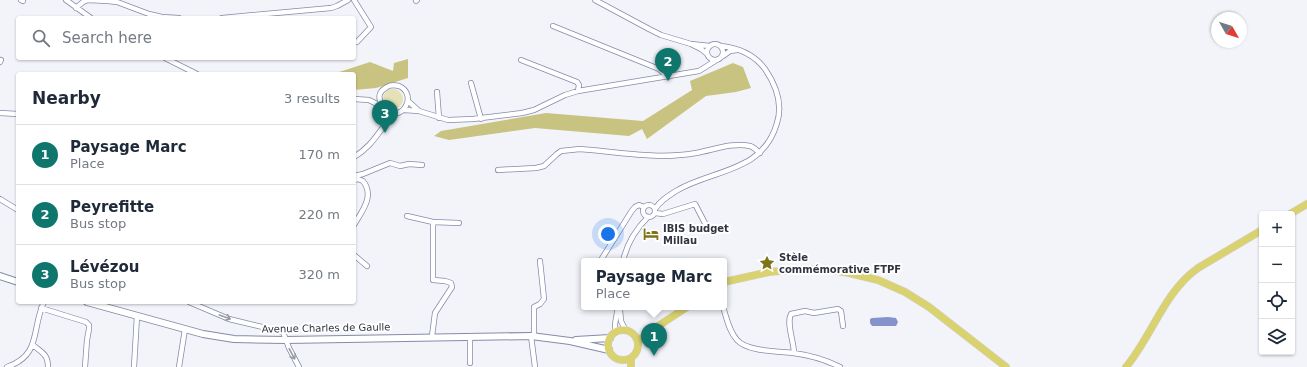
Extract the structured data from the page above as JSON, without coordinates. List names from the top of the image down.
{
  "streets": {
    "main road": ["Avenue Charles de Gaulle"]
  },
  "places": {
    "hotel": ["IBIS budget Millau"],
    "place": ["Stèle commémorative FTPF"]
  },
  "north": "bottom right",
  "page": {
    "search": "Search here",
    "pins": ["2", "3", "1"],
    "heading": ["Nearby", "3 results"],
    "list": [
      {
        "mark": "1",
        "name": "Paysage Marc",
        "note": "Place",
        "value": "170 m"
      },
      {
        "mark": "2",
        "name": "Peyrefitte",
        "note": "Bus stop",
        "value": "220 m"
      },
      {
        "mark": "3",
        "name": "Lévézou",
        "note": "Bus stop",
        "value": "320 m"
      }
    ],
    "map_buttons": ["+", "−"],
    "popup": ["Paysage Marc", "Place"]
  }
}
